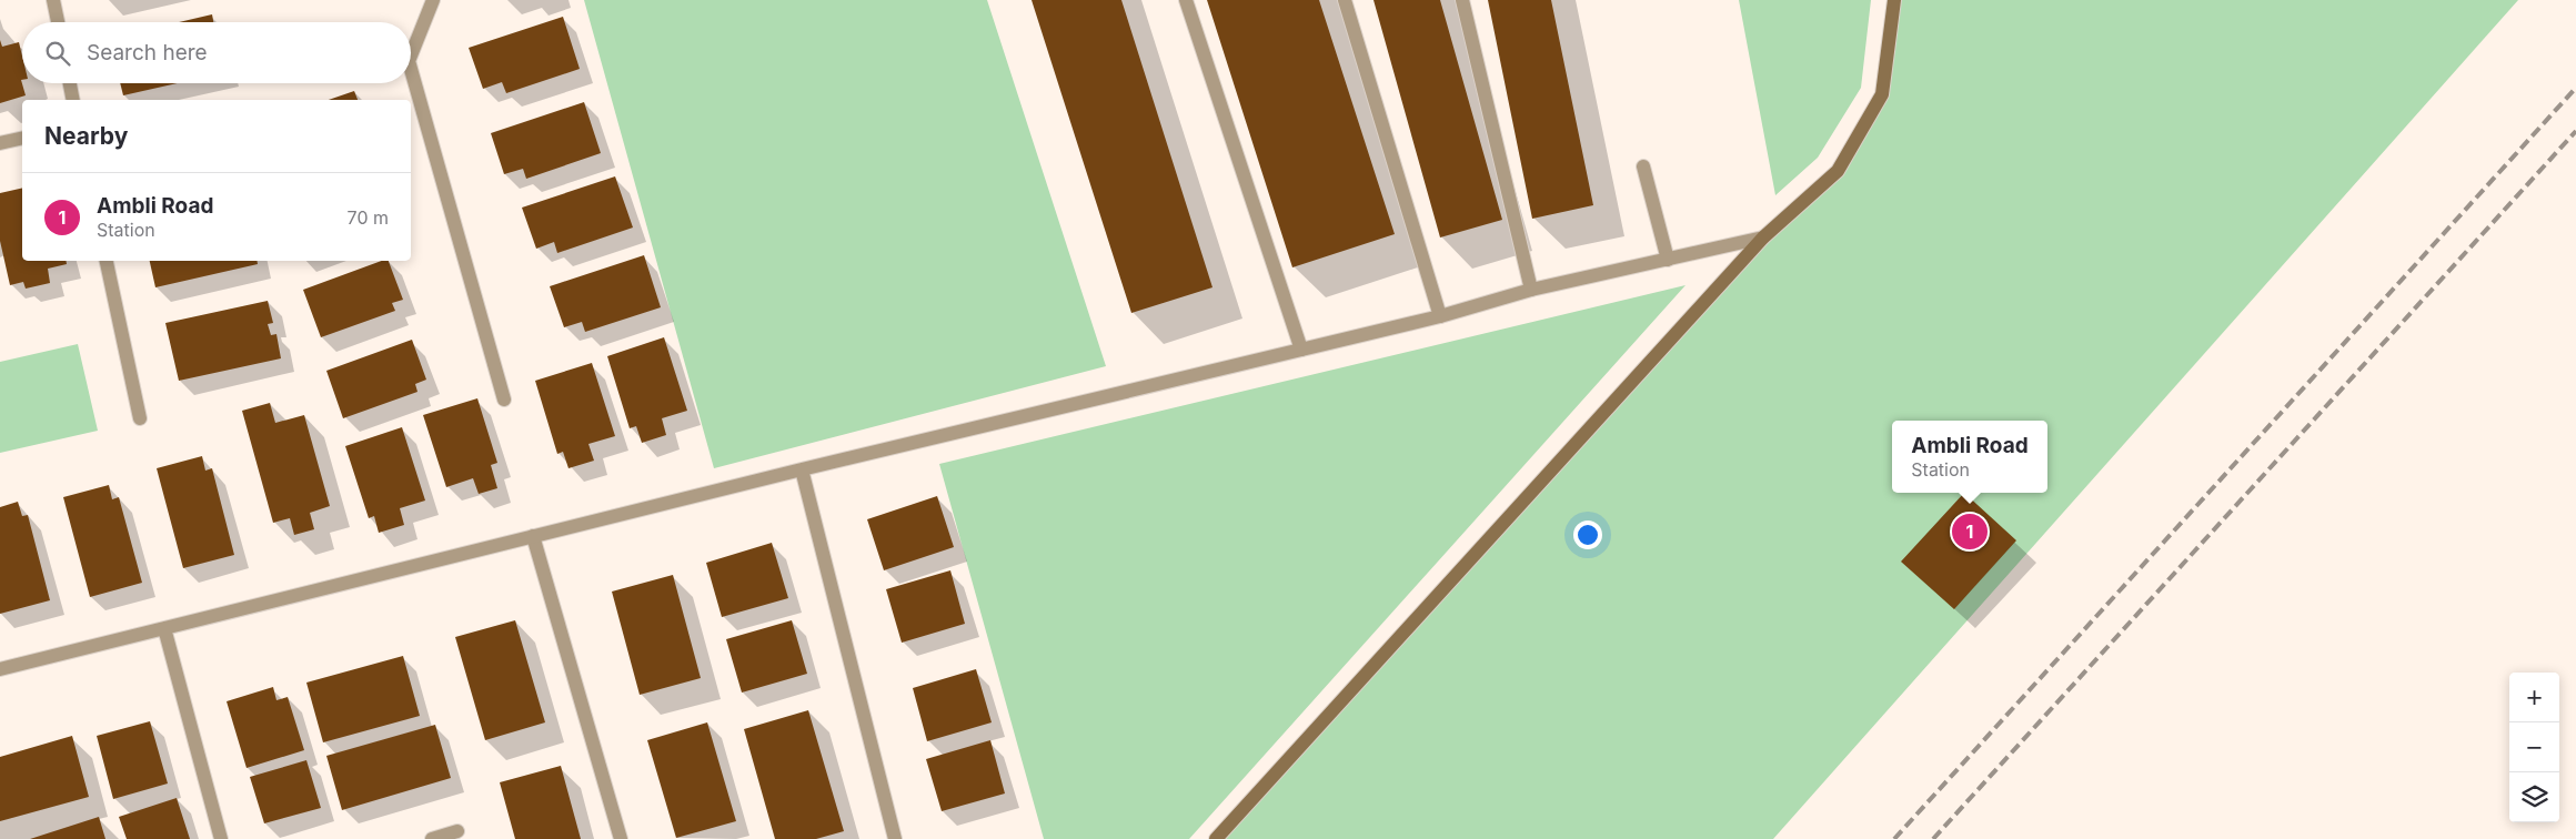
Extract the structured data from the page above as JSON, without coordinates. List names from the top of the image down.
{
  "page": {
    "search": "Search here",
    "heading": "Nearby",
    "list": [
      {
        "mark": "1",
        "name": "Ambli Road",
        "note": "Station",
        "value": "70 m"
      }
    ],
    "popup": ["Ambli Road", "Station"],
    "pins": "1",
    "map_buttons": ["+", "−"]
  }
}
